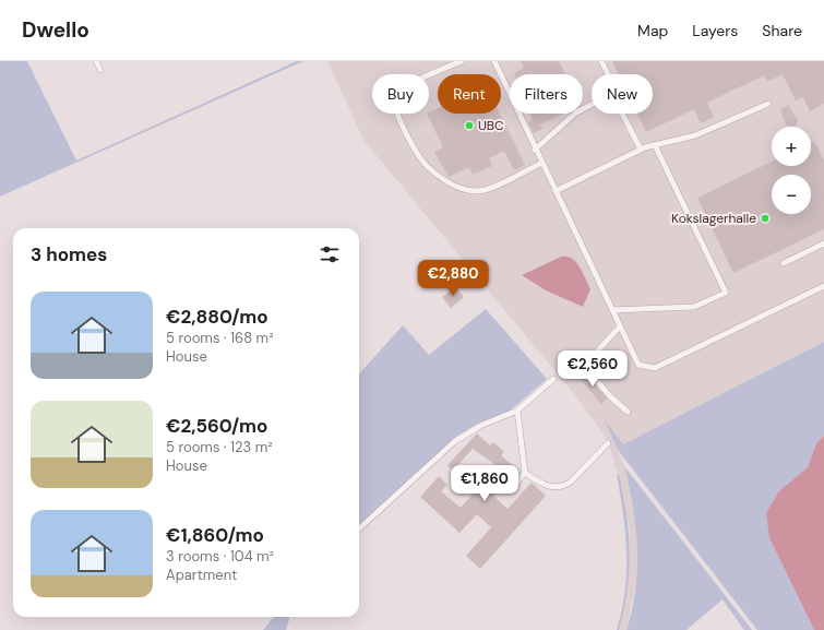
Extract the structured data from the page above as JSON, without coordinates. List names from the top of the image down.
{
  "places": ["UBC", "Kokslagerhalle"],
  "page": {
    "header": "Dwello",
    "nav": ["Map", "Layers", "Share"],
    "chip": [
      "Buy",
      "Rent",
      "Filters",
      "New"
    ],
    "map_buttons": ["+", "−"],
    "heading": "3 homes",
    "price": ["€2,880", "€2,560", "€1,860"],
    "list": [
      {
        "name": "€2,880/mo",
        "note": "5 rooms · 168 m² · House"
      },
      {
        "name": "€2,560/mo",
        "note": "5 rooms · 123 m² · House"
      },
      {
        "name": "€1,860/mo",
        "note": "3 rooms · 104 m² · Apartment"
      }
    ]
  }
}
